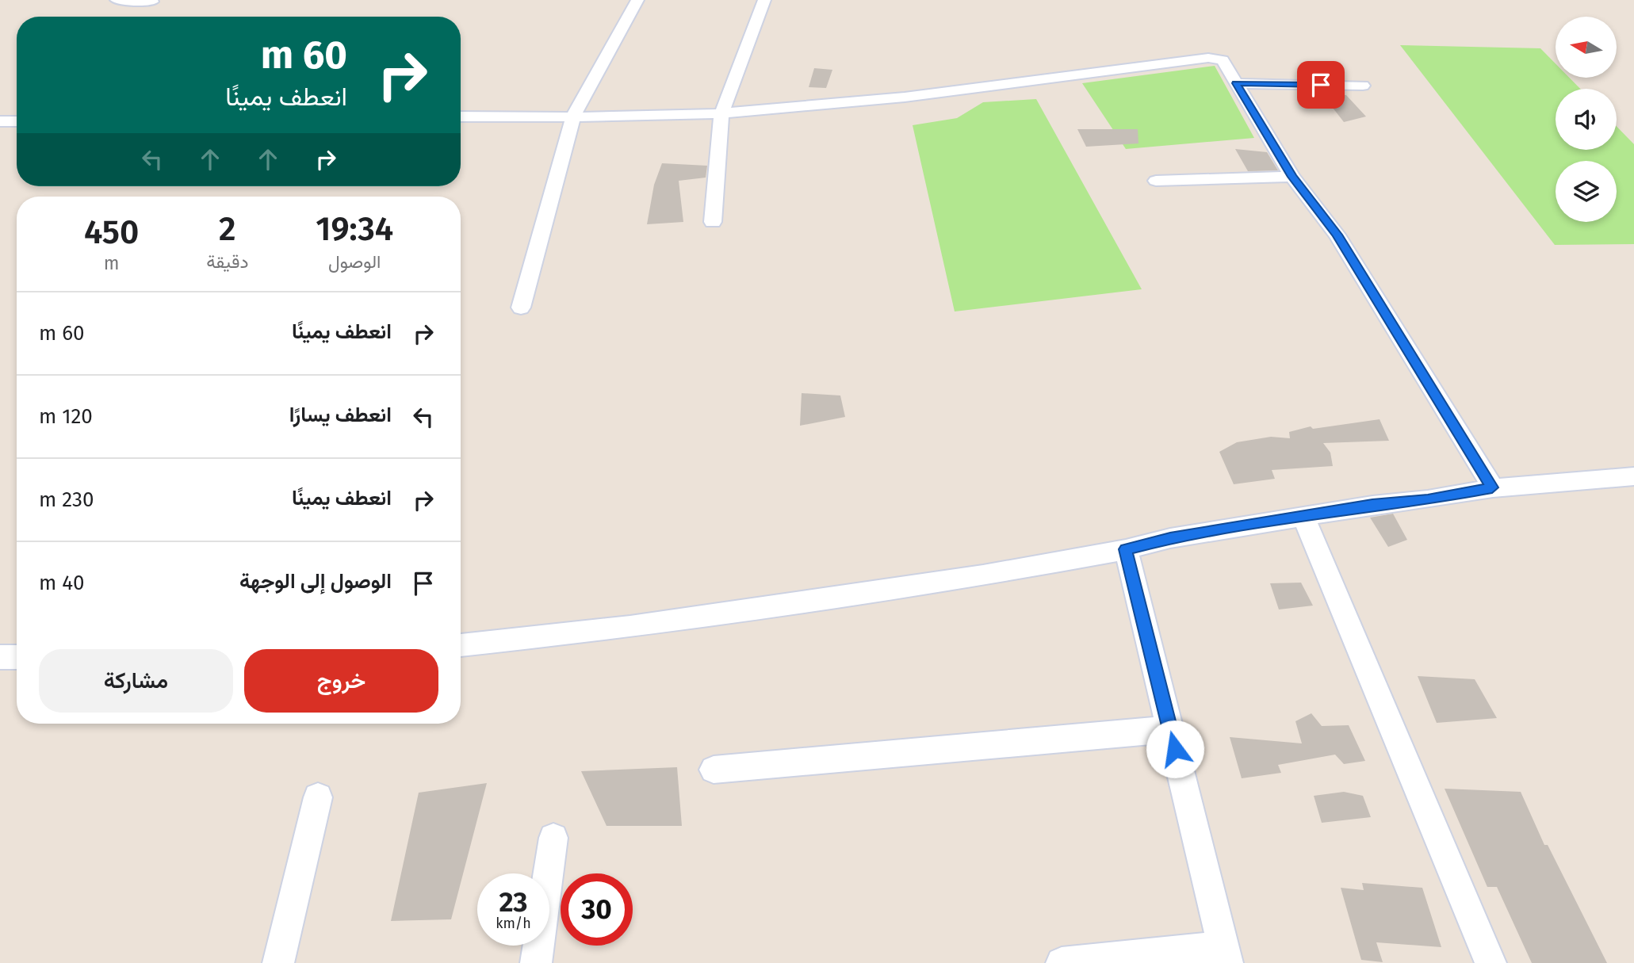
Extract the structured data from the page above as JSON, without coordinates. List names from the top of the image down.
{
  "north": "left",
  "page": {
    "turn": ["60 m", "انعطف يمينًا"],
    "eta": [
      "19:34",
      "الوصول",
      "2",
      "دقيقة",
      "450",
      "m"
    ],
    "list": [
      {
        "name": "انعطف يمينًا",
        "value": "60 m"
      },
      {
        "name": "انعطف يسارًا",
        "value": "120 m"
      },
      {
        "name": "انعطف يمينًا",
        "value": "230 m"
      },
      {
        "name": "الوصول إلى الوجهة",
        "value": "40 m"
      }
    ],
    "buttons": ["خروج", "مشاركة"],
    "speed": "23 km/h",
    "limit": "30"
  }
}
